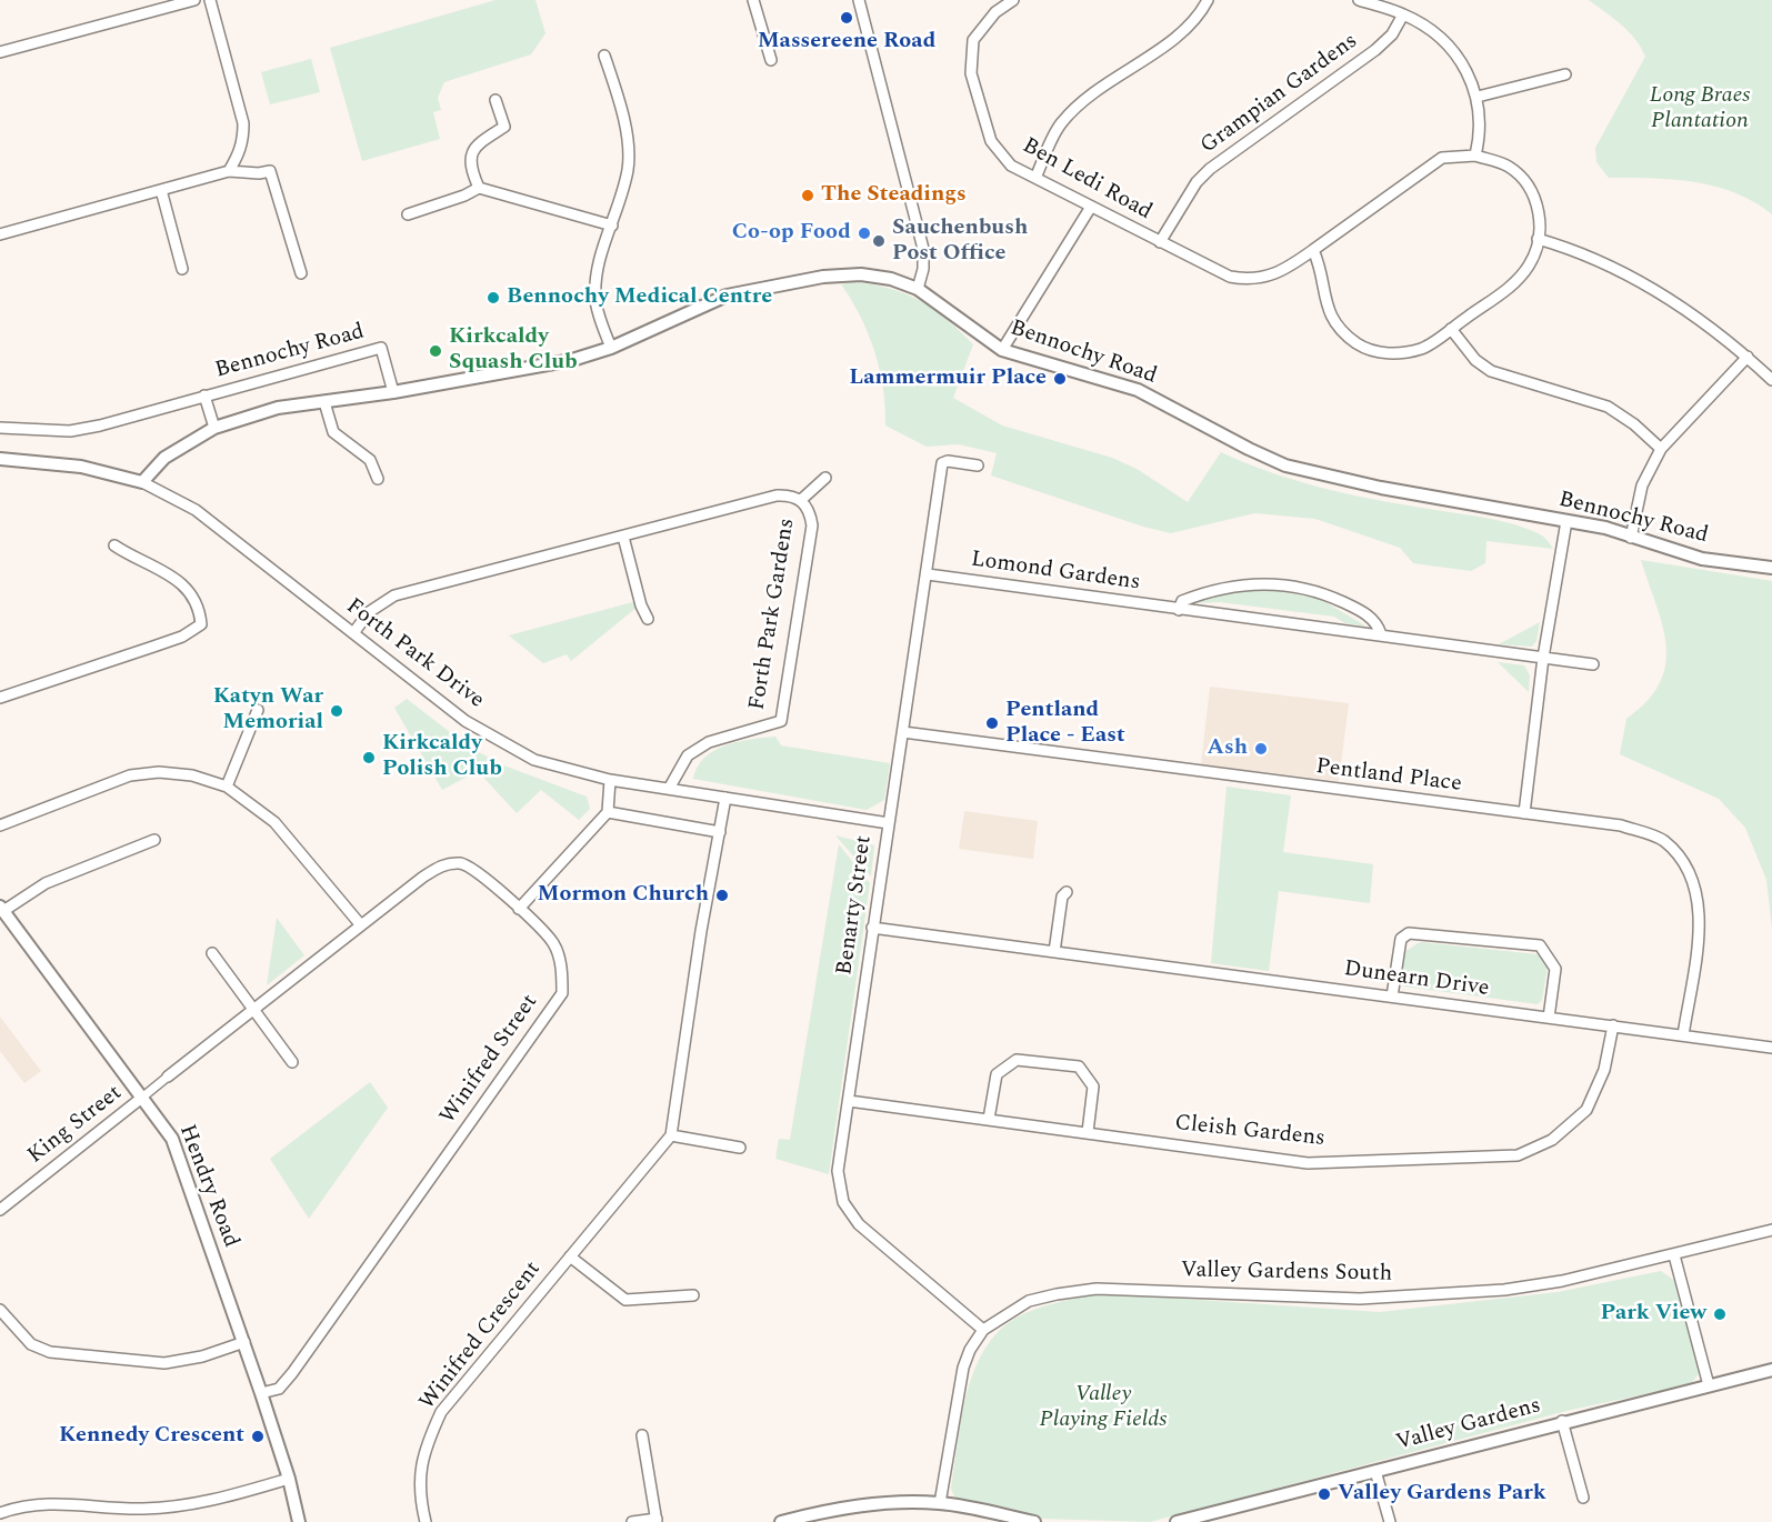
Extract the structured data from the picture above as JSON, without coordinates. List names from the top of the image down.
{
  "streets": {
    "street": [
      "Grampian Gardens",
      "Ben Ledi Road",
      "Bennochy Road",
      "Lomond Gardens",
      "Forth Park Gardens",
      "Forth Park Drive",
      "Pentland Place",
      "Benarty Street",
      "Dunearn Drive",
      "Winifred Street",
      "King Street",
      "Cleish Gardens",
      "Hendry Road",
      "Valley Gardens South",
      "Winifred Crescent",
      "Valley Gardens"
    ]
  },
  "crossings": [
    ["Grampian Gardens", "Ben Ledi Road"],
    ["Bennochy Road", "Forth Park Drive"],
    ["Lomond Gardens", "Benarty Street"],
    ["Forth Park Gardens", "Forth Park Drive"],
    ["Forth Park Drive", "Benarty Street"],
    ["Pentland Place", "Benarty Street"],
    ["Pentland Place", "Dunearn Drive"],
    ["Benarty Street", "Dunearn Drive"],
    ["Benarty Street", "Cleish Gardens"],
    ["Benarty Street", "Valley Gardens South"],
    ["Dunearn Drive", "Cleish Gardens"],
    ["Winifred Street", "Hendry Road"],
    ["King Street", "Hendry Road"]
  ],
  "parks": ["Long Braes Plantation", "Valley Playing Fields"],
  "places": [
    "Massereene Road",
    "The Steadings",
    "Co-op Food",
    "Sauchenbush Post Office",
    "Bennochy Medical Centre",
    "Kirkcaldy Squash Club",
    "Lammermuir Place",
    "Katyn War Memorial",
    "Pentland Place - East",
    "Ash",
    "Kirkcaldy Polish Club",
    "Mormon Church",
    "Park View",
    "Kennedy Crescent",
    "Valley Gardens Park"
  ]
}
